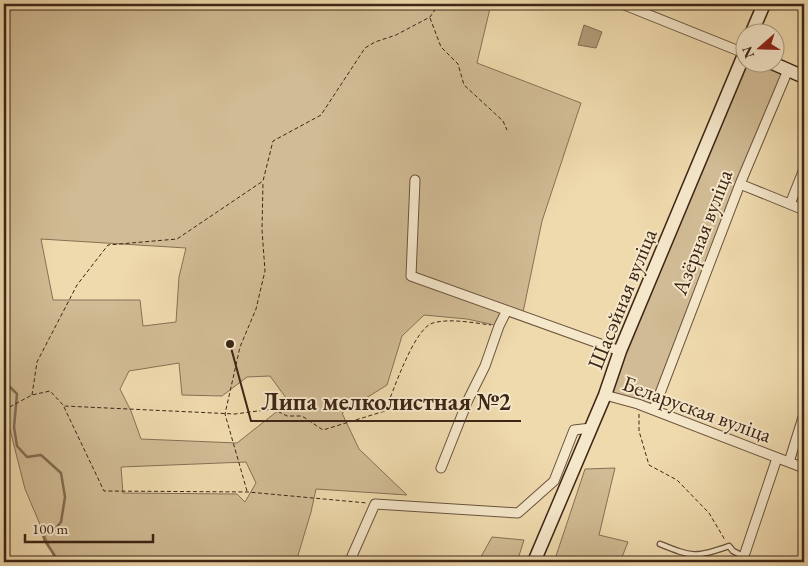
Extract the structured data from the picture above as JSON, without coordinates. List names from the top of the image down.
{
  "streets": {
    "main road": ["Шасэйная вуліца"],
    "street": ["Азёрная вуліца", "Беларуская вуліца"]
  },
  "crossings": [
    ["Азёрная вуліца", "Беларуская вуліца"],
    ["Шасэйная вуліца", "Беларуская вуліца"]
  ],
  "places": ["Липа мелколистная №2"],
  "scale_bar": "100 m",
  "north": "left"
}
